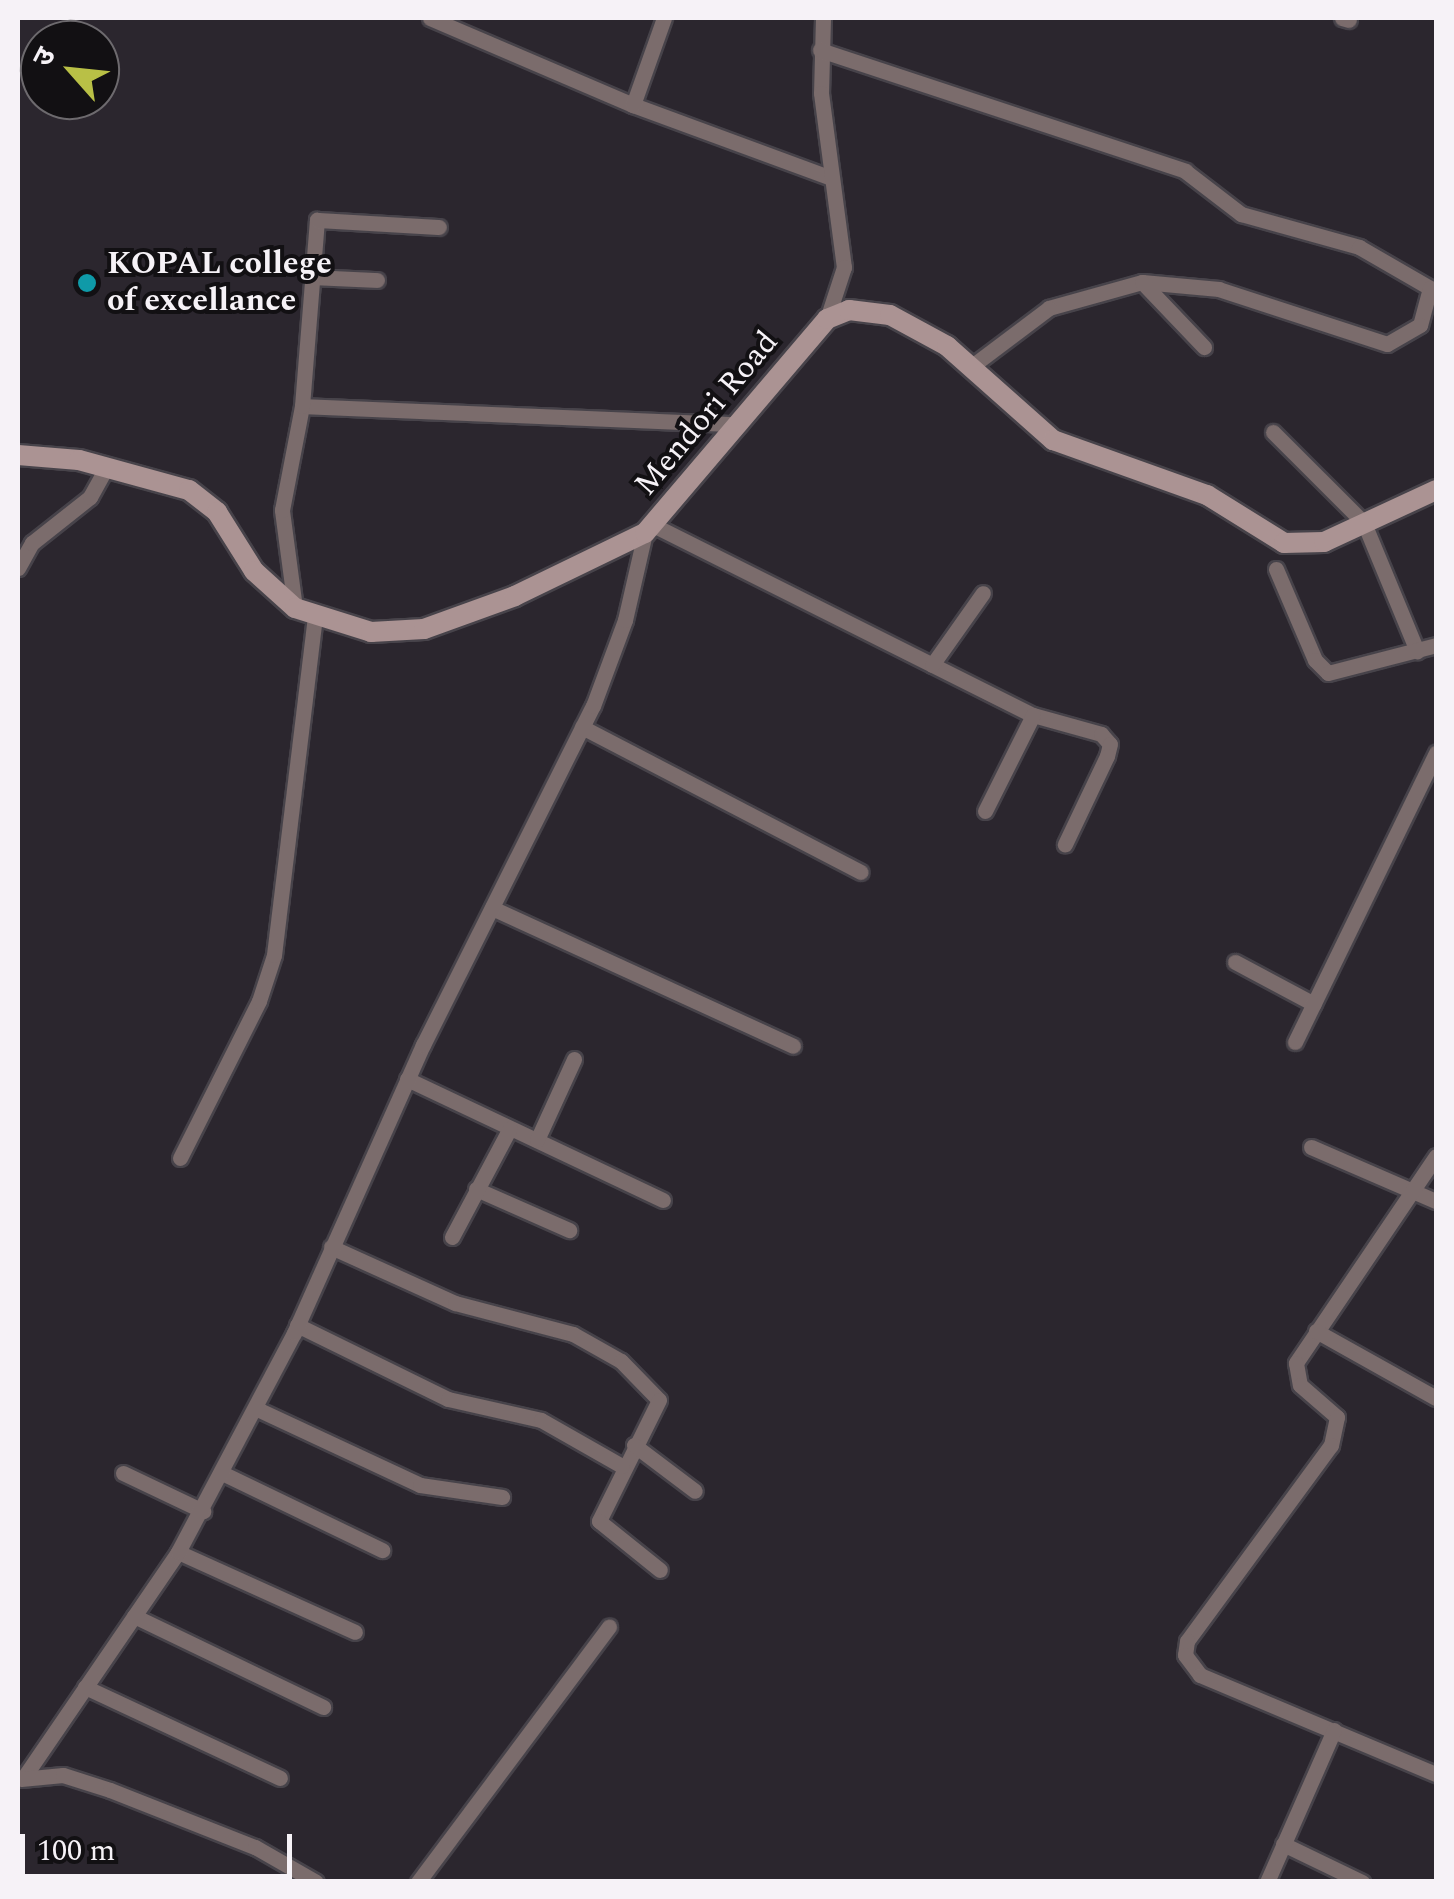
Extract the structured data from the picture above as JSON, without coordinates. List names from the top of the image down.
{
  "streets": {
    "main road": ["Mendori Road"]
  },
  "places": ["KOPAL college of excellance"],
  "scale_bar": "100 m",
  "north": "top left"
}
